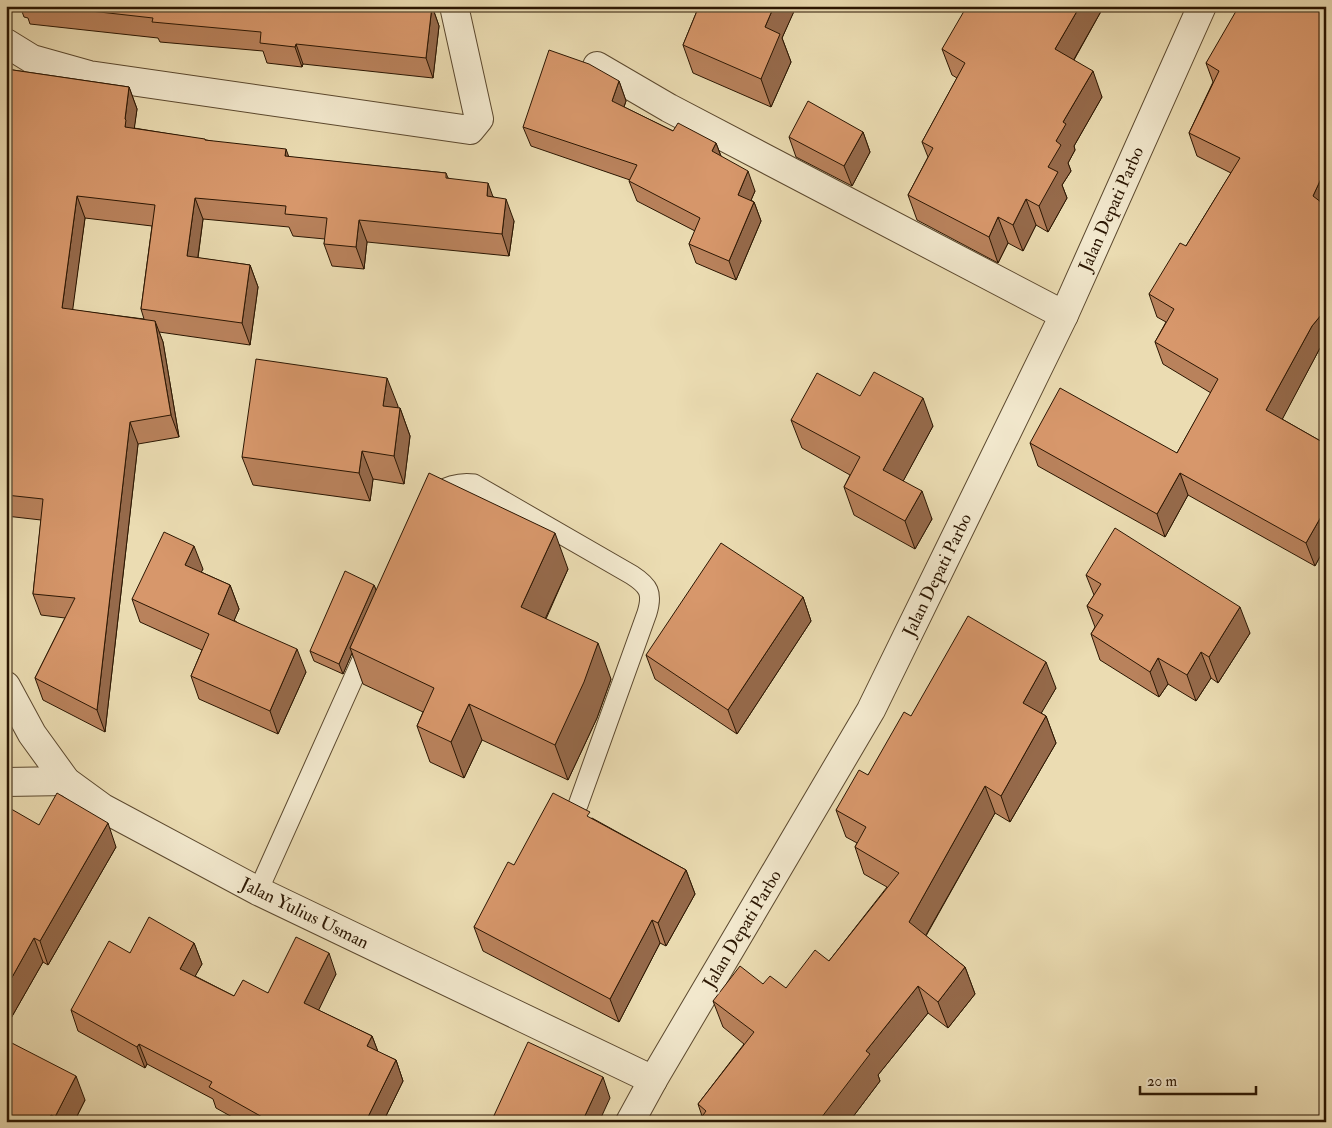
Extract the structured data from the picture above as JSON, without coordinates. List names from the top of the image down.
{
  "streets": {
    "street": ["Jalan Depati Parbo", "Jalan Yulius Usman"]
  },
  "crossings": [
    ["Jalan Depati Parbo", "Jalan Yulius Usman"]
  ],
  "scale_bar": "20 m"
}
